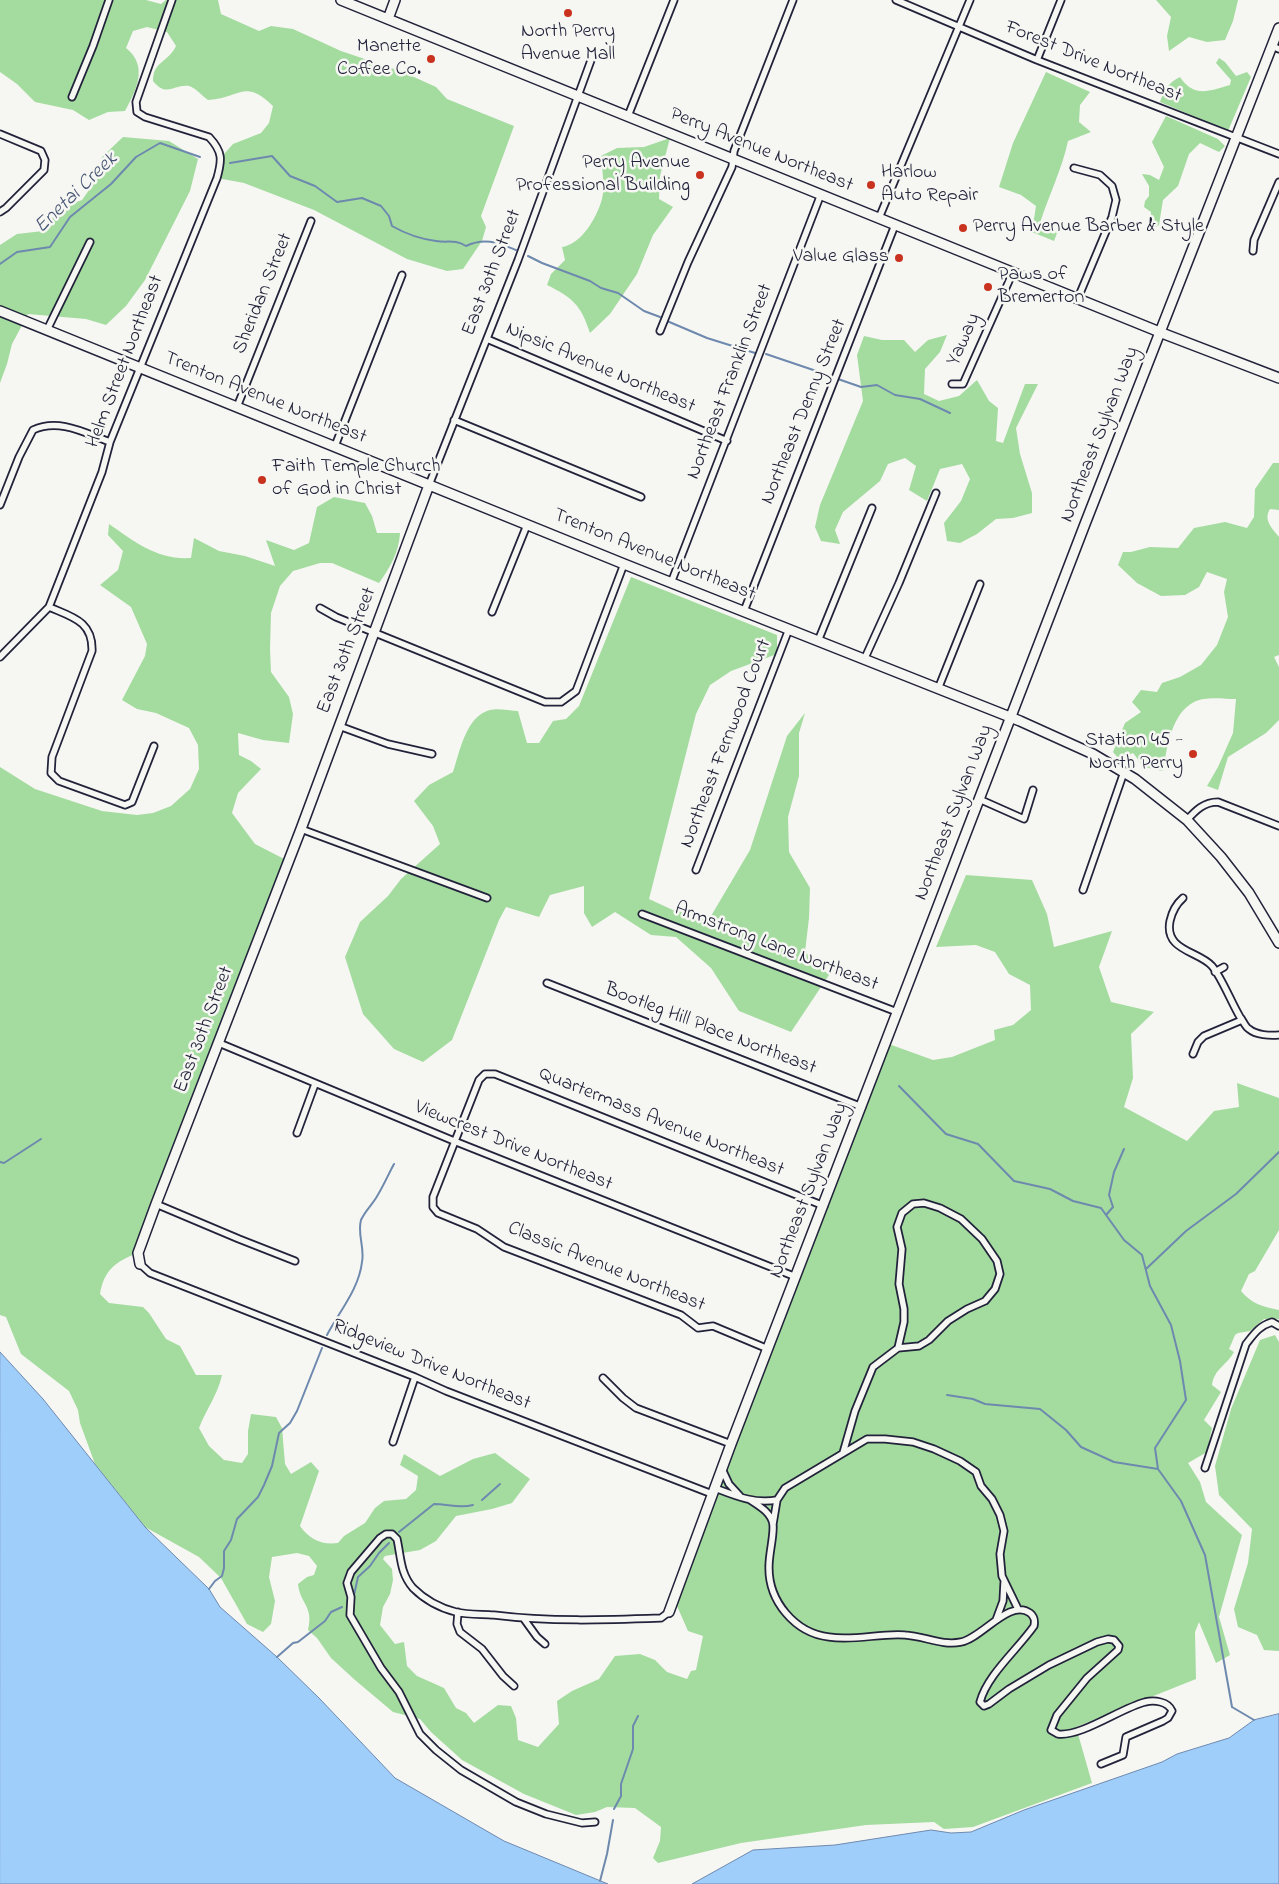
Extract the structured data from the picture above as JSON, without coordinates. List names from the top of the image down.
{
  "streets": {
    "main road": [
      "Perry Avenue Northeast",
      "East 30th Street",
      "Trenton Avenue Northeast",
      "Northeast Sylvan Way"
    ],
    "street": [
      "Forest Drive Northeast",
      "Sheridan Street",
      "Yaway",
      "Helm Street Northeast",
      "Nipsic Avenue Northeast",
      "Northeast Franklin Street",
      "Northeast Denny Street",
      "Northeast Fernwood Court",
      "Armstrong Lane Northeast",
      "Bootleg Hill Place Northeast",
      "Quartermass Avenue Northeast",
      "Viewcrest Drive Northeast",
      "Classic Avenue Northeast",
      "Ridgeview Drive Northeast"
    ]
  },
  "crossings": [
    ["Forest Drive Northeast", "Northeast Sylvan Way"],
    ["Perry Avenue Northeast", "East 30th Street"],
    ["Perry Avenue Northeast", "Yaway"],
    ["Perry Avenue Northeast", "Northeast Franklin Street"],
    ["Perry Avenue Northeast", "Northeast Denny Street"],
    ["Perry Avenue Northeast", "Northeast Sylvan Way"],
    ["East 30th Street", "Nipsic Avenue Northeast"],
    ["East 30th Street", "Trenton Avenue Northeast"],
    ["East 30th Street", "Viewcrest Drive Northeast"],
    ["East 30th Street", "Ridgeview Drive Northeast"],
    ["Sheridan Street", "Trenton Avenue Northeast"],
    ["Helm Street Northeast", "Trenton Avenue Northeast"],
    ["Nipsic Avenue Northeast", "Northeast Franklin Street"],
    ["Northeast Franklin Street", "Trenton Avenue Northeast"],
    ["Trenton Avenue Northeast", "Northeast Denny Street"],
    ["Trenton Avenue Northeast", "Northeast Sylvan Way"],
    ["Trenton Avenue Northeast", "Northeast Fernwood Court"],
    ["Northeast Sylvan Way", "Armstrong Lane Northeast"],
    ["Northeast Sylvan Way", "Bootleg Hill Place Northeast"],
    ["Northeast Sylvan Way", "Quartermass Avenue Northeast"],
    ["Northeast Sylvan Way", "Viewcrest Drive Northeast"],
    ["Northeast Sylvan Way", "Classic Avenue Northeast"],
    ["Northeast Sylvan Way", "Ridgeview Drive Northeast"],
    ["Quartermass Avenue Northeast", "Viewcrest Drive Northeast"],
    ["Quartermass Avenue Northeast", "Classic Avenue Northeast"],
    ["Viewcrest Drive Northeast", "Classic Avenue Northeast"]
  ],
  "water": ["Enetai Creek"],
  "places": [
    "North Perry Avenue Mall",
    "Manette Coffee Co.",
    "Perry Avenue Professional Building",
    "Harlow Auto Repair",
    "Perry Avenue Barber & Style",
    "Value Glass",
    "Paws of Bremerton",
    "Faith Temple Church of God in Christ",
    "Station 45 - North Perry"
  ]
}
